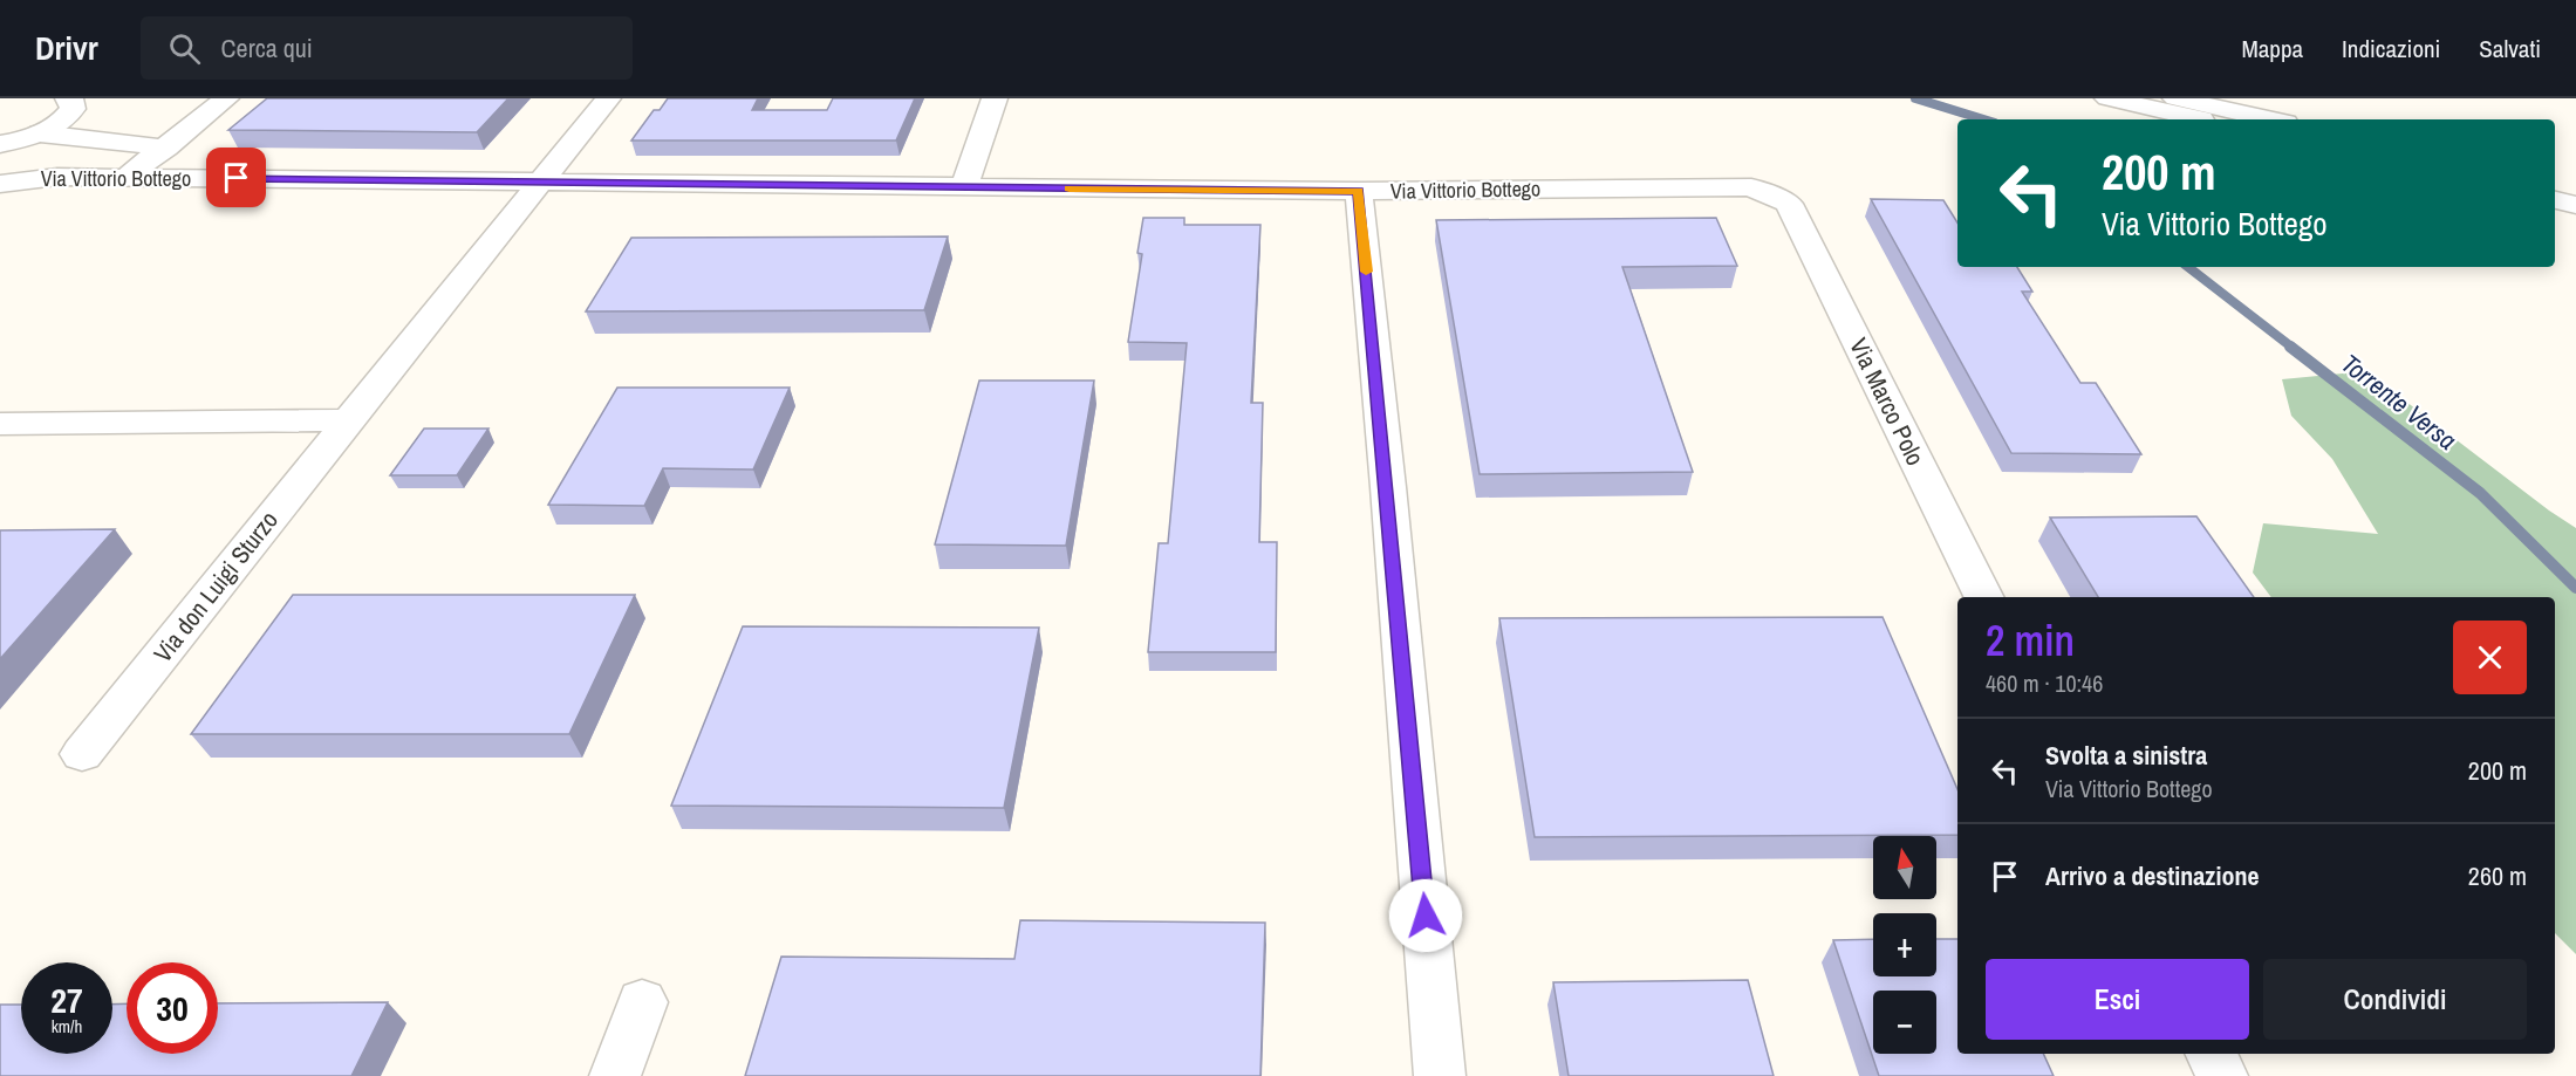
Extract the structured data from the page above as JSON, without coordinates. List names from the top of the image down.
{
  "streets": {
    "main road": ["Via Vittorio Bottego", "Via Marco Polo", "Via don Luigi Sturzo"]
  },
  "crossings": [
    ["Via Vittorio Bottego", "Via Marco Polo"],
    ["Via Vittorio Bottego", "Via don Luigi Sturzo"]
  ],
  "water": ["Torrente Versa"],
  "north": "top",
  "page": {
    "header": "Drivr",
    "search": "Cerca qui",
    "nav": ["Mappa", "Indicazioni", "Salvati"],
    "turn": ["200 m", "Via Vittorio Bottego"],
    "heading": ["2 min", "460 m · 10:46"],
    "list": [
      {
        "name": "Svolta a sinistra",
        "note": "Via Vittorio Bottego",
        "value": "200 m"
      },
      {
        "name": "Arrivo a destinazione",
        "value": "260 m"
      }
    ],
    "map_buttons": ["+", "−"],
    "buttons": ["Esci", "Condividi"],
    "speed": "27 km/h",
    "limit": "30"
  }
}
